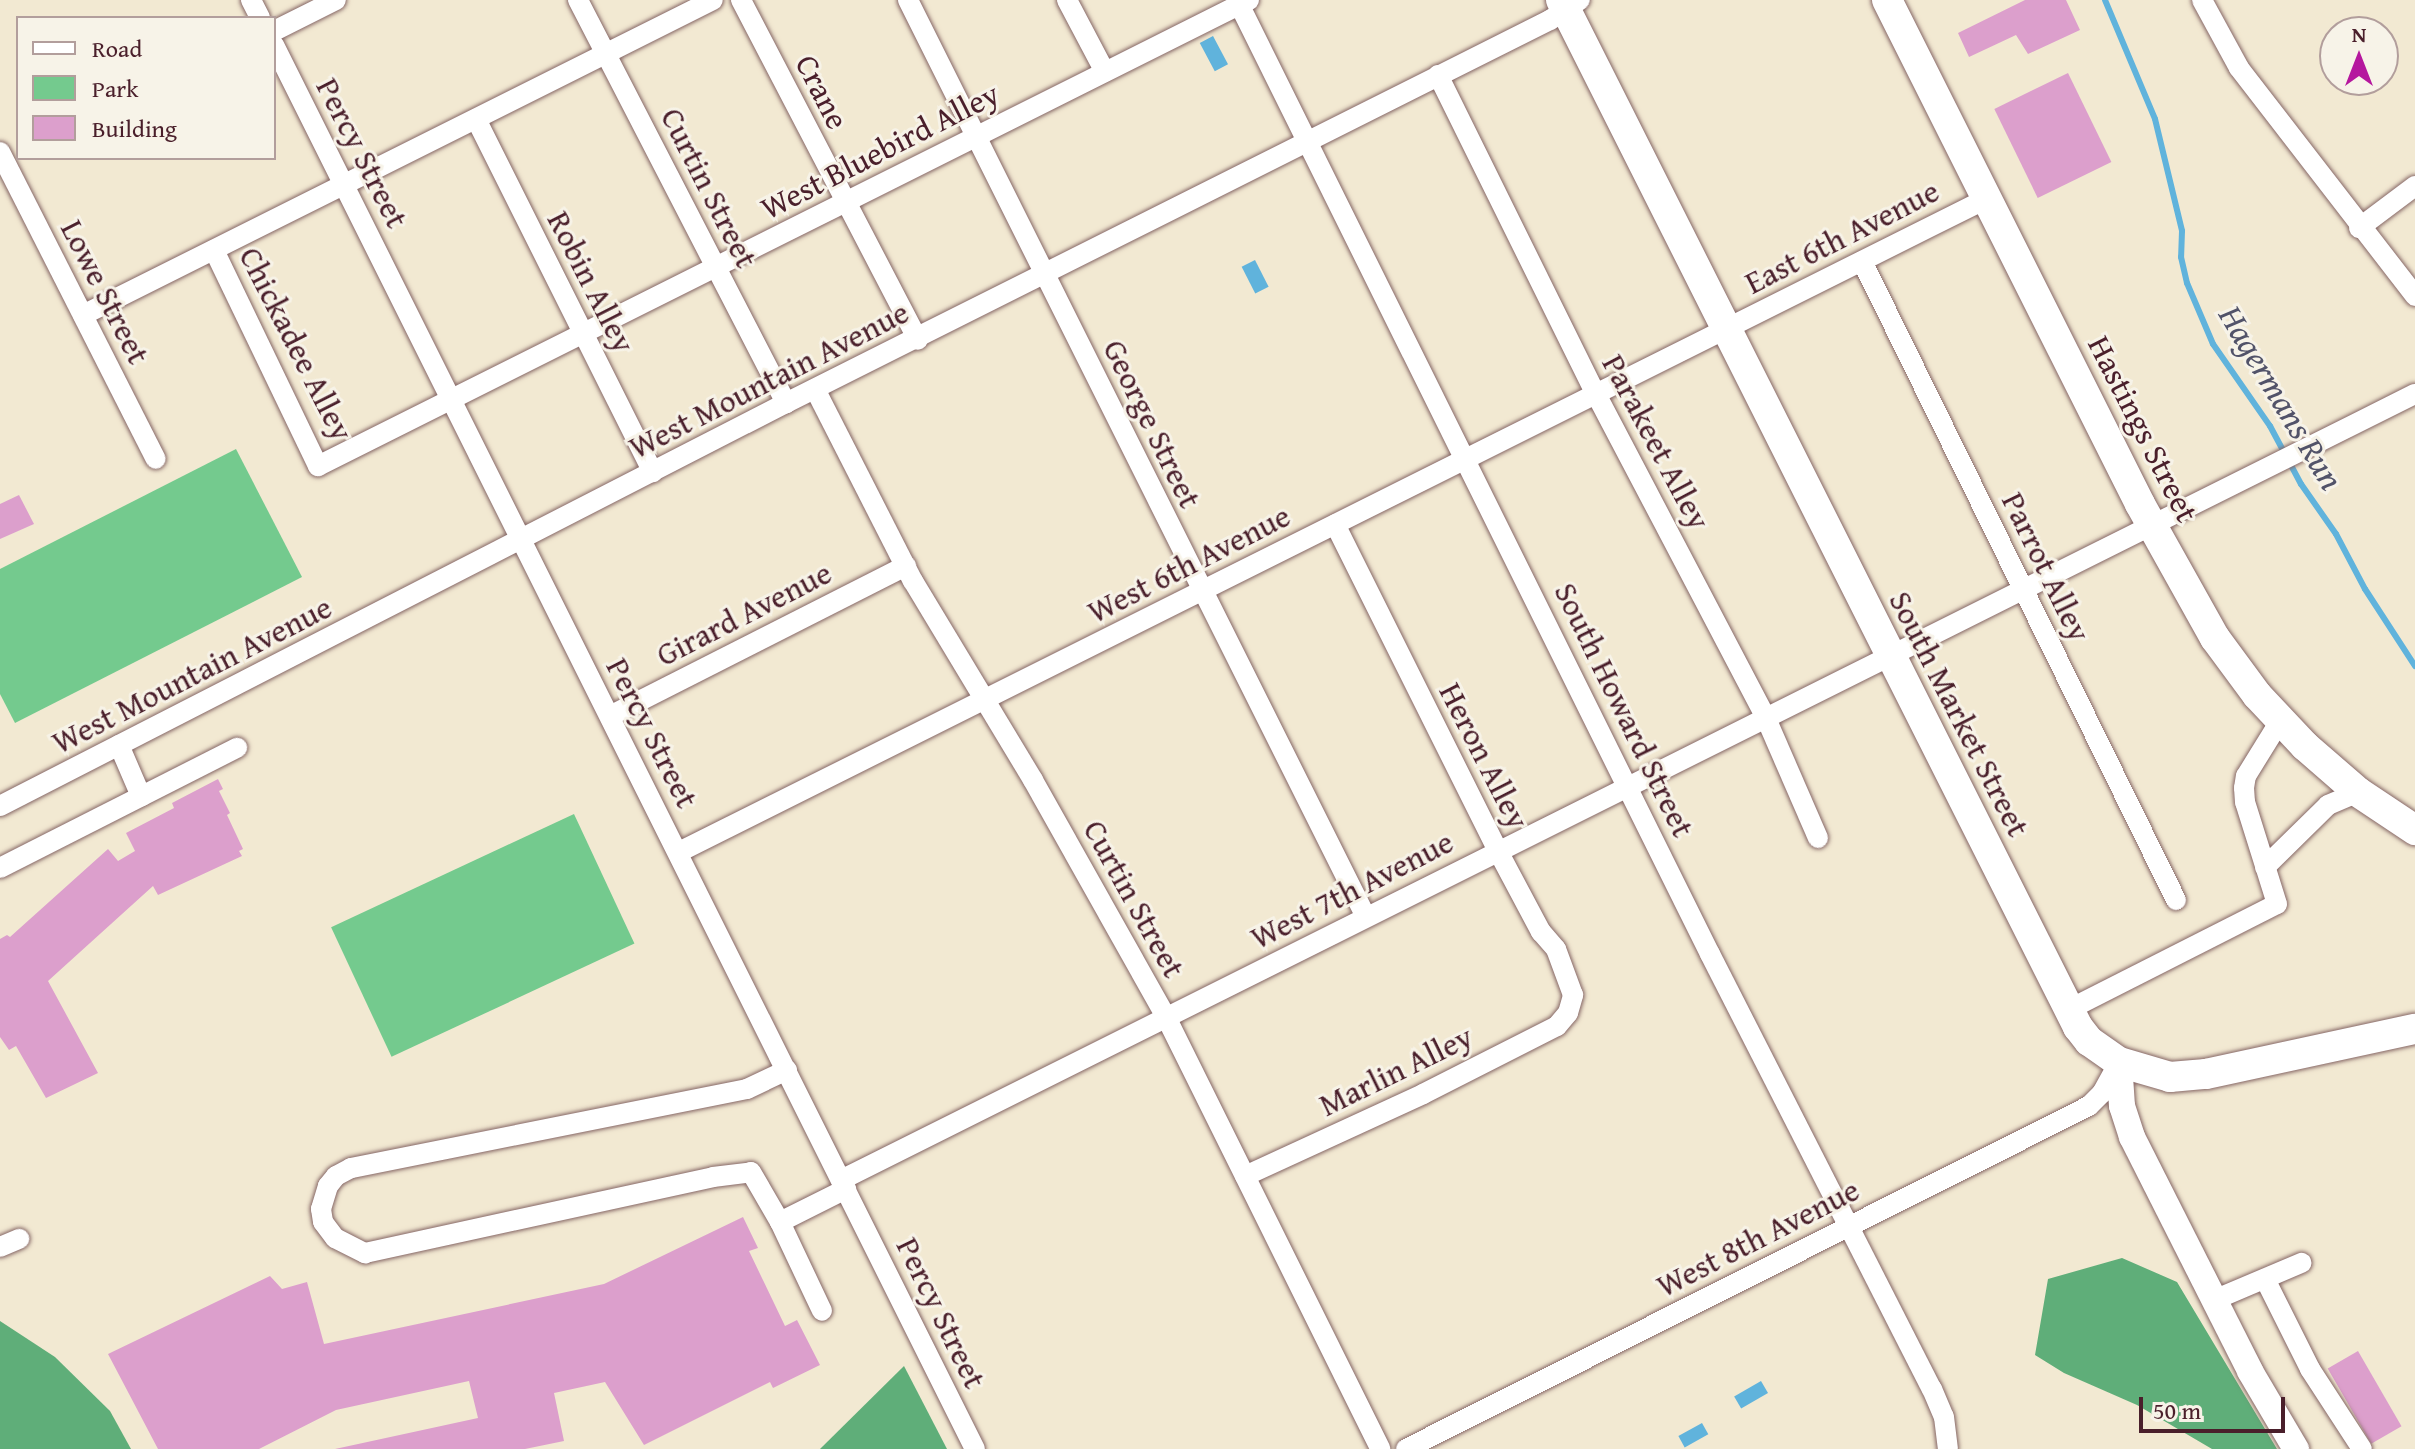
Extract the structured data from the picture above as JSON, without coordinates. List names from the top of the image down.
{
  "streets": {
    "highway": ["Hastings Street", "South Market Street"],
    "street": [
      "Crane",
      "West Bluebird Alley",
      "Percy Street",
      "Curtin Street",
      "East 6th Avenue",
      "Robin Alley",
      "Lowe Street",
      "Chickadee Alley",
      "West Mountain Avenue",
      "George Street",
      "Parakeet Alley",
      "West 6th Avenue",
      "Parrot Alley",
      "Girard Avenue",
      "South Howard Street",
      "Heron Alley",
      "West 7th Avenue",
      "Marlin Alley",
      "West 8th Avenue"
    ]
  },
  "crossings": [
    ["Crane", "West Bluebird Alley"],
    ["Crane", "West Mountain Avenue"],
    ["West Bluebird Alley", "Percy Street"],
    ["West Bluebird Alley", "Curtin Street"],
    ["West Bluebird Alley", "Robin Alley"],
    ["West Bluebird Alley", "Chickadee Alley"],
    ["West Bluebird Alley", "George Street"],
    ["West Bluebird Alley", "South Howard Street"],
    ["Percy Street", "Chickadee Alley"],
    ["Percy Street", "West Mountain Avenue"],
    ["Percy Street", "West 6th Avenue"],
    ["Percy Street", "Girard Avenue"],
    ["Percy Street", "West 7th Avenue"],
    ["Curtin Street", "West Mountain Avenue"],
    ["Curtin Street", "West 6th Avenue"],
    ["Curtin Street", "Girard Avenue"],
    ["Curtin Street", "West 7th Avenue"],
    ["Curtin Street", "Marlin Alley"],
    ["East 6th Avenue", "Hastings Street"],
    ["East 6th Avenue", "West 6th Avenue"],
    ["East 6th Avenue", "Parrot Alley"],
    ["East 6th Avenue", "South Market Street"],
    ["Robin Alley", "West Mountain Avenue"],
    ["West Mountain Avenue", "George Street"],
    ["West Mountain Avenue", "Parakeet Alley"],
    ["West Mountain Avenue", "South Howard Street"],
    ["West Mountain Avenue", "South Market Street"],
    ["George Street", "West 6th Avenue"],
    ["George Street", "West 7th Avenue"],
    ["Hastings Street", "West 7th Avenue"],
    ["Parakeet Alley", "West 6th Avenue"],
    ["Parakeet Alley", "West 7th Avenue"],
    ["West 6th Avenue", "South Howard Street"],
    ["West 6th Avenue", "South Market Street"],
    ["West 6th Avenue", "Heron Alley"],
    ["Parrot Alley", "West 7th Avenue"],
    ["South Howard Street", "West 7th Avenue"],
    ["South Howard Street", "West 8th Avenue"],
    ["South Market Street", "West 7th Avenue"],
    ["South Market Street", "West 8th Avenue"],
    ["Heron Alley", "West 7th Avenue"],
    ["Heron Alley", "Marlin Alley"]
  ],
  "water": ["Hagermans Run"],
  "legend": ["Road", "Park", "Building"],
  "scale_bar": "50 m",
  "north": "top"
}
